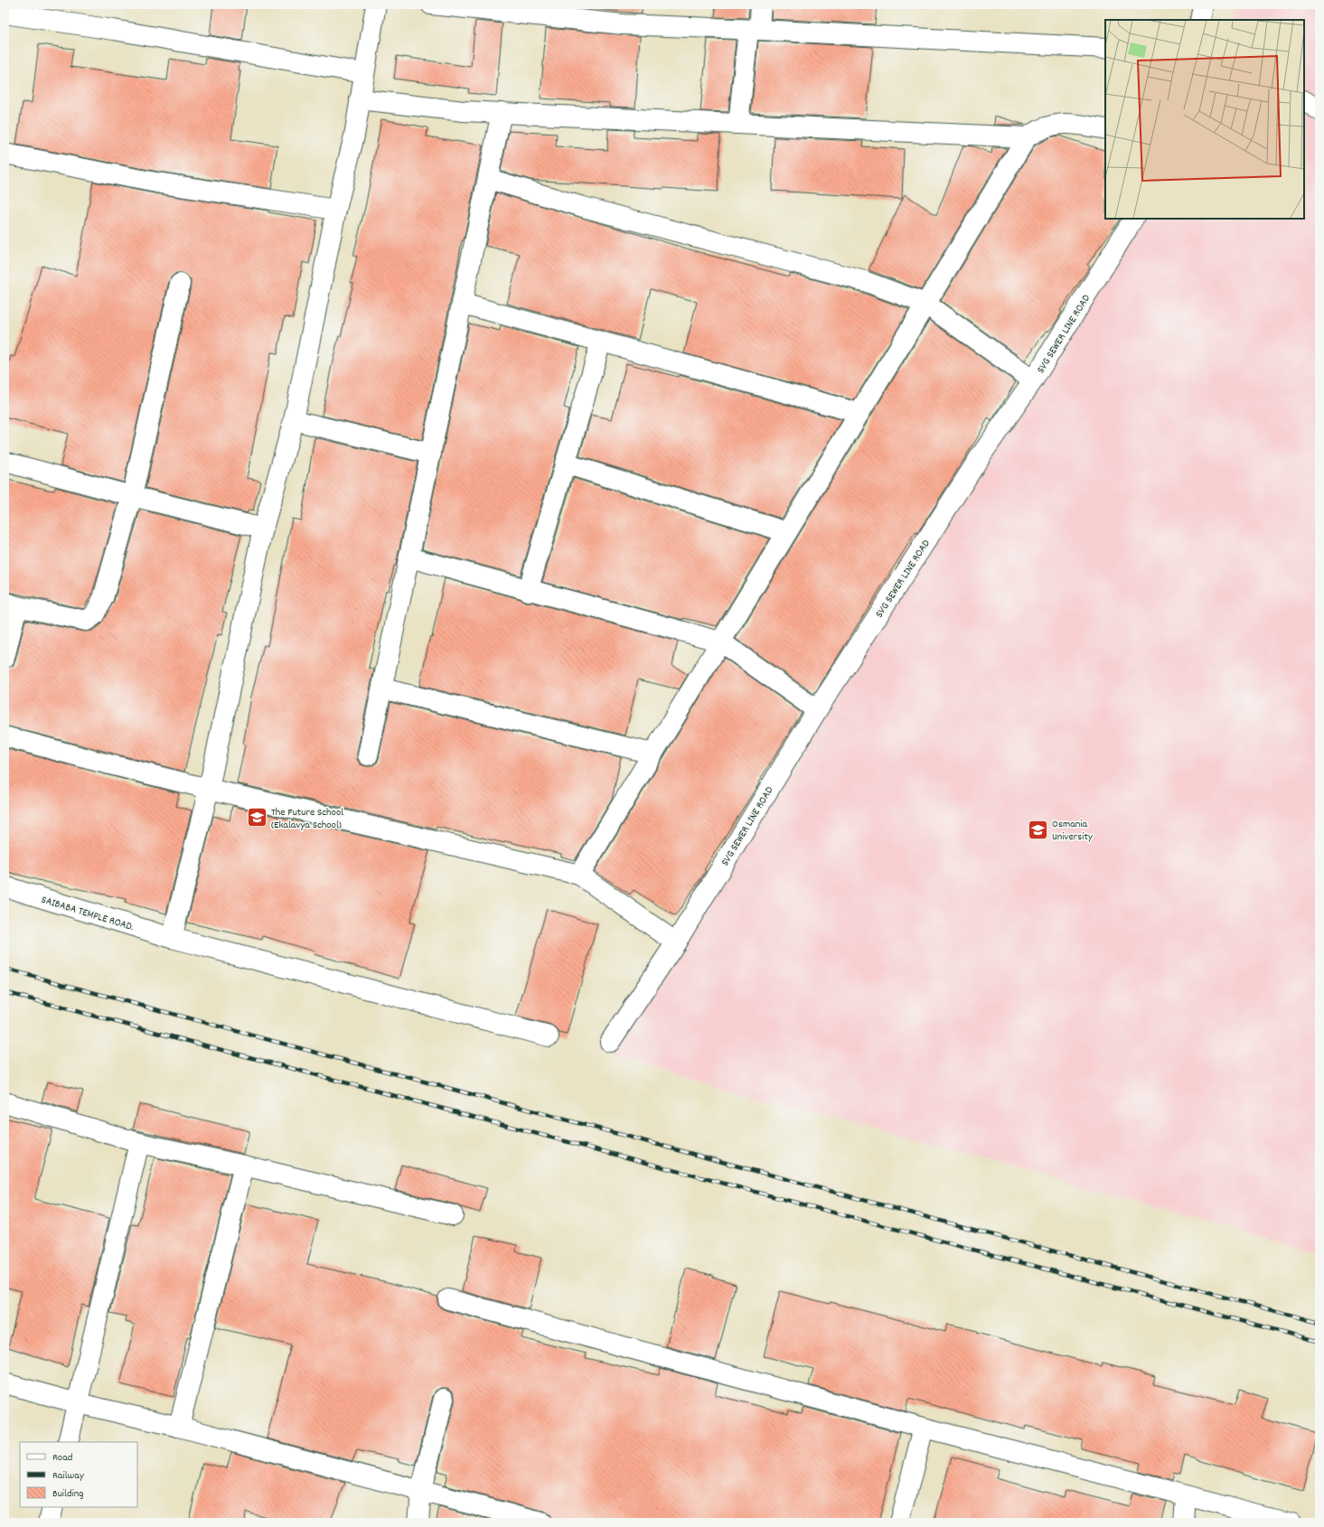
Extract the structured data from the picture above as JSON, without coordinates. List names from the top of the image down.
{
  "streets": {
    "street": ["SVG SEWER LINE ROAD", "SAIBABA TEMPLE ROAD."]
  },
  "places": {
    "school or university": ["The Future School (Ekalavya School)", "Osmania University"]
  },
  "legend": ["Road", "Railway", "Building"]
}
